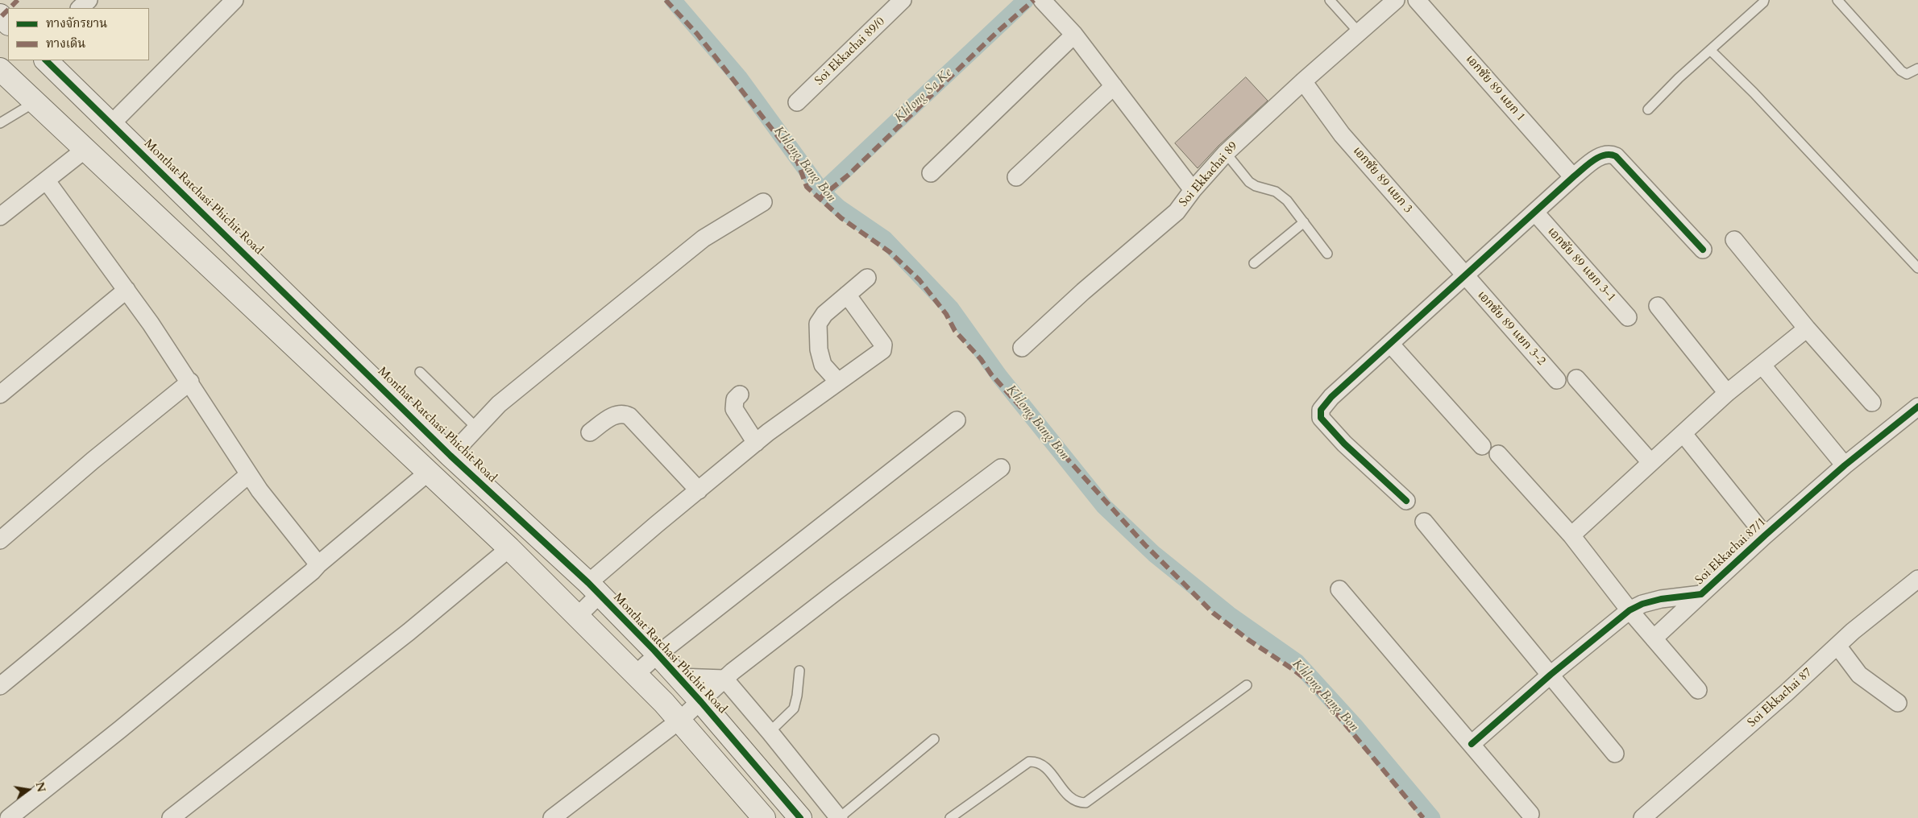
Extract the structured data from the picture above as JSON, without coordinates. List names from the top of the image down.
{
  "streets": {
    "street": [
      "Soi Ekkachai 89/0",
      "เอกชัย 89 แยก 1",
      "Soi Ekkachai 89",
      "เอกชัย 89 แยก 3",
      "Monthat Ratchasi Phichit Road",
      "เอกชัย 89 แยก 3-1",
      "เอกชัย 89 แยก 3-2",
      "Soi Ekkachai 87/1",
      "Soi Ekkachai 87"
    ]
  },
  "crossings": [
    ["Soi Ekkachai 89", "เอกชัย 89 แยก 3"],
    ["เอกชัย 89 แยก 3", "เอกชัย 89 แยก 3-2"]
  ],
  "water": ["Khlong Sa Ke", "Khlong Bang Bon"],
  "legend": ["ทางจักรยาน", "ทางเดิน"],
  "north": "right"
}
